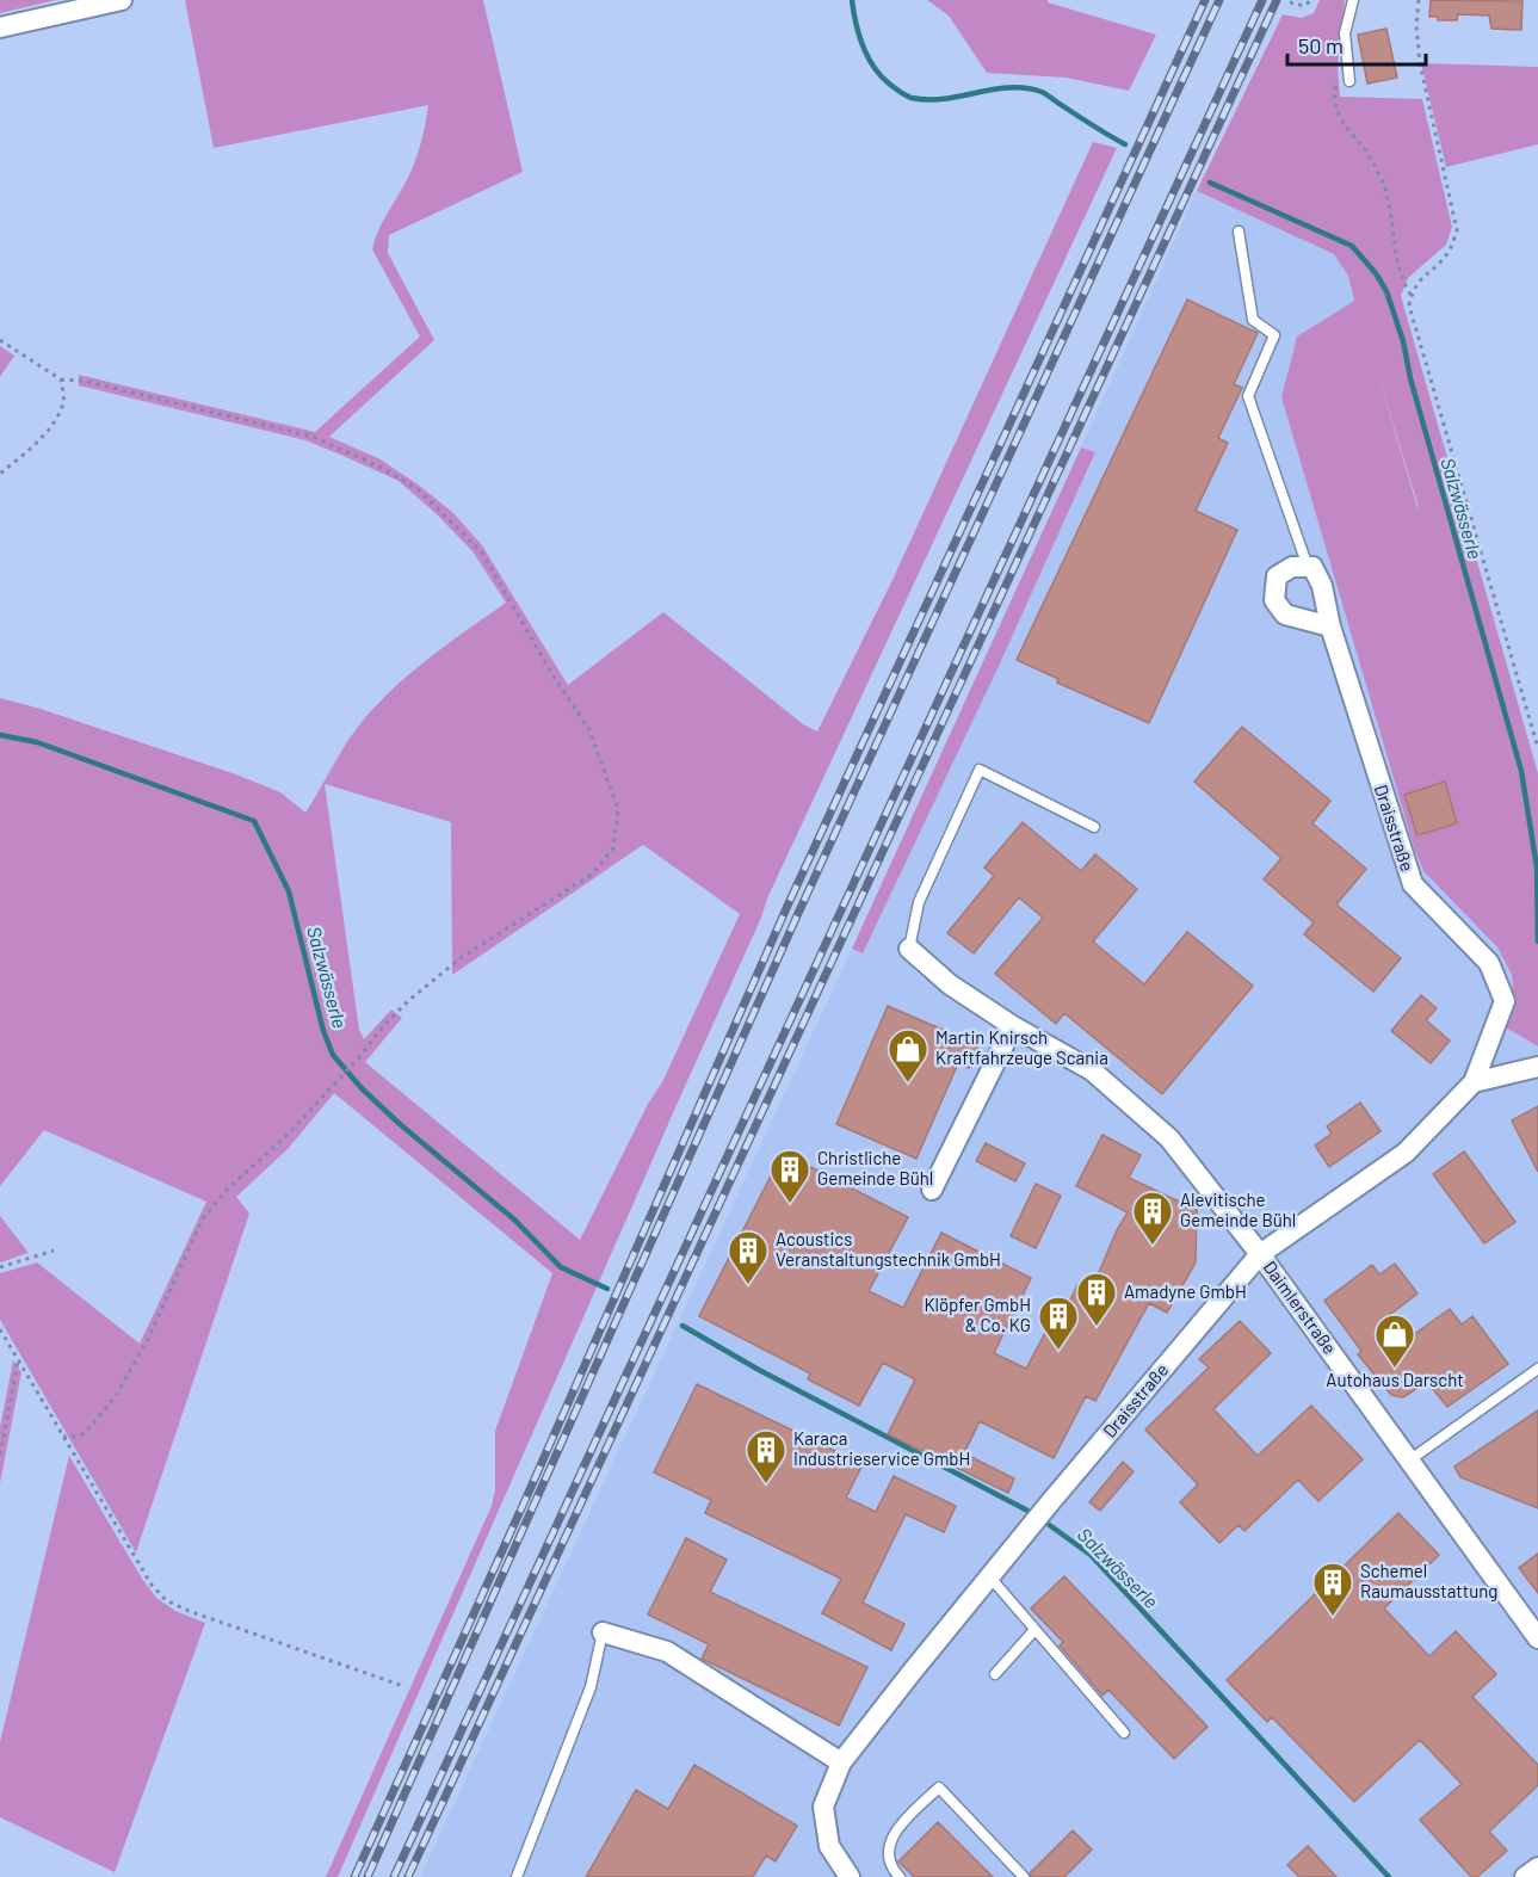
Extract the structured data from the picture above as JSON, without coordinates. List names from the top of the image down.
{
  "streets": {
    "street": ["Draisstraße", "Daimlerstraße"]
  },
  "crossings": [
    ["Draisstraße", "Daimlerstraße"]
  ],
  "water": ["Salzwässerle"],
  "places": {
    "shop": ["Martin Knirsch Kraftfahrzeuge Scania", "Autohaus Darscht"],
    "building": [
      "Christliche Gemeinde Bühl",
      "Alevitische Gemeinde Bühl",
      "Acoustics Veranstaltungstechnik GmbH",
      "Amadyne GmbH",
      "Klöpfer GmbH & Co. KG",
      "Karaca Industrieservice GmbH",
      "Schemel Raumausstattung"
    ]
  },
  "scale_bar": "50 m"
}
